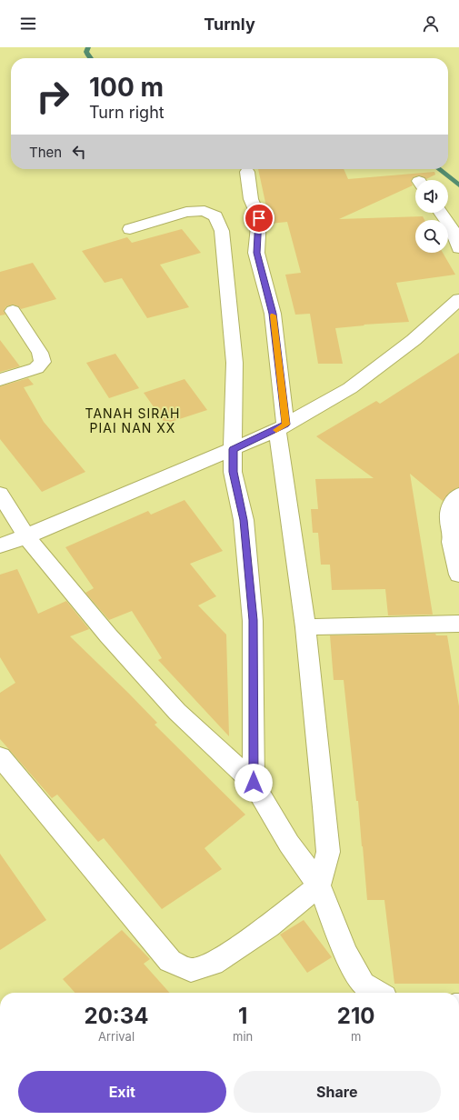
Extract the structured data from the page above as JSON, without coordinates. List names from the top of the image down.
{
  "districts": ["TANAH SIRAH PIAI NAN XX"],
  "page": {
    "header": "Turnly",
    "turn": ["100 m", "Turn right"],
    "then": "Then",
    "eta": [
      "20:34",
      "Arrival",
      "1",
      "min",
      "210",
      "m"
    ],
    "buttons": ["Exit", "Share"]
  }
}
